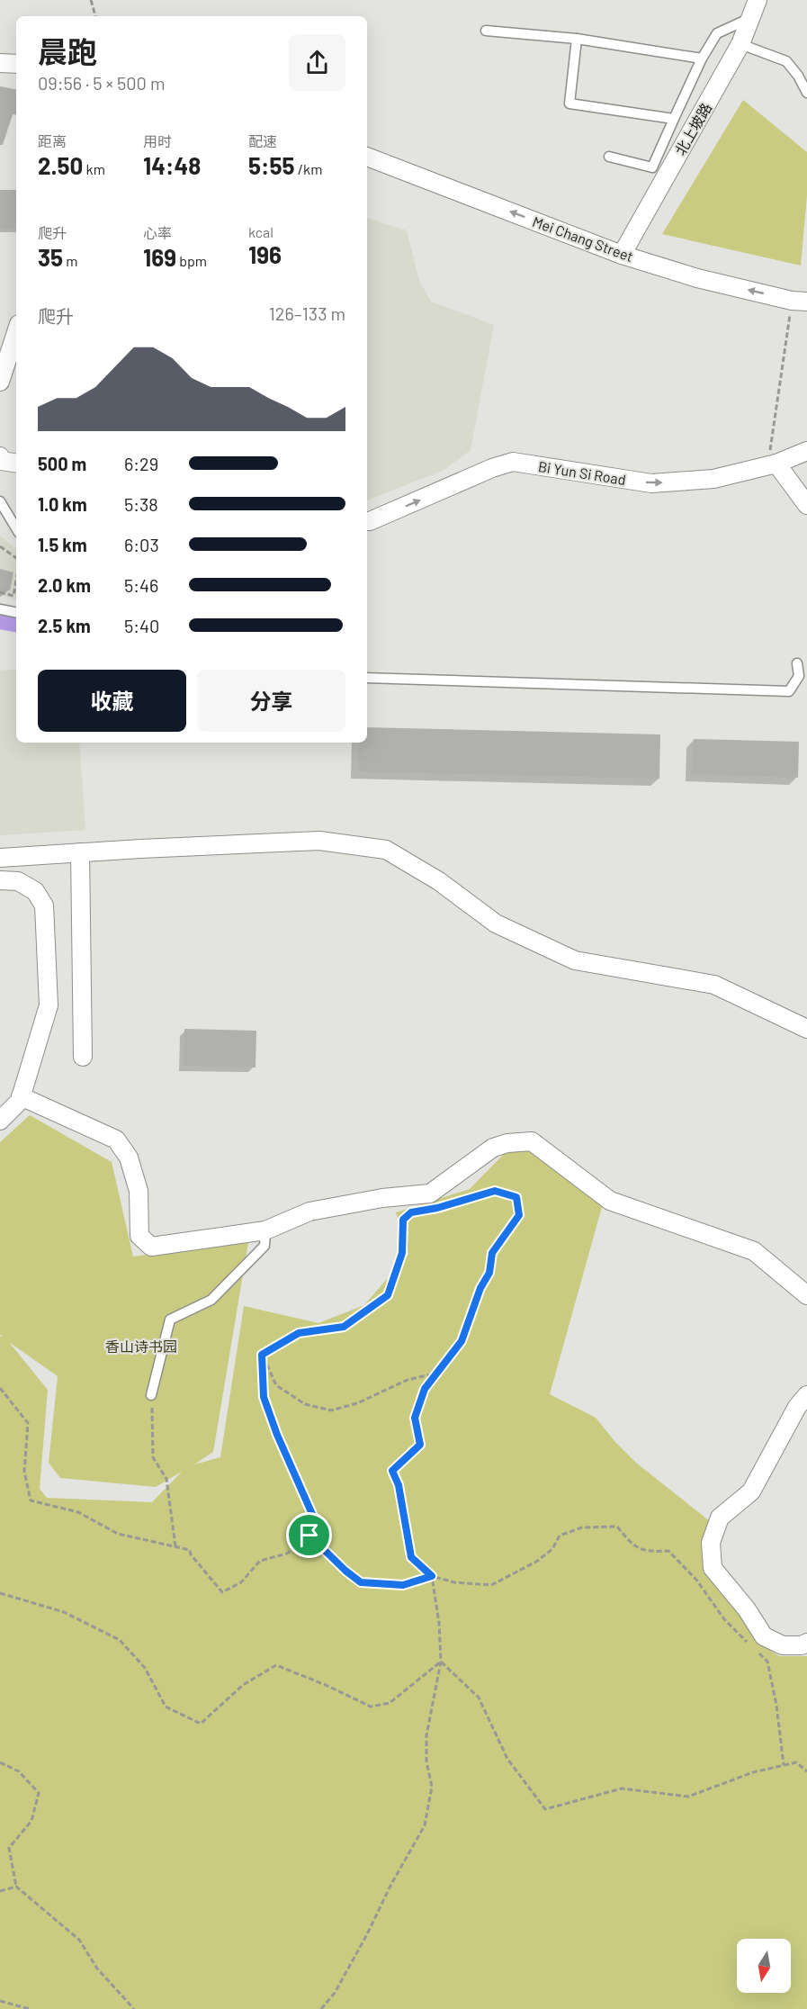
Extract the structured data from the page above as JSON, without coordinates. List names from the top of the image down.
{
  "streets": {
    "street": ["北上坡路", "Mei Chang Street", "Bi Yun Si Road"]
  },
  "crossings": [
    ["北上坡路", "Mei Chang Street"]
  ],
  "one_way": ["Mei Chang Street", "Bi Yun Si Road"],
  "parks": ["香山诗书园"],
  "north": "bottom",
  "page": {
    "heading": ["晨跑", "09:56 · 5 × 500 m"],
    "stats": [
      ["距离", "2.50 km"],
      ["用时", "14:48"],
      ["配速", "5:55 /km"],
      ["爬升", "35 m"],
      ["心率", "169 bpm"],
      ["kcal", "196"]
    ],
    "chart": ["爬升", "126–133 m"],
    "list": [
      {
        "name": "500 m",
        "note": "6:29"
      },
      {
        "name": "1.0 km",
        "note": "5:38"
      },
      {
        "name": "1.5 km",
        "note": "6:03"
      },
      {
        "name": "2.0 km",
        "note": "5:46"
      },
      {
        "name": "2.5 km",
        "note": "5:40"
      }
    ],
    "buttons": ["收藏", "分享"]
  }
}
